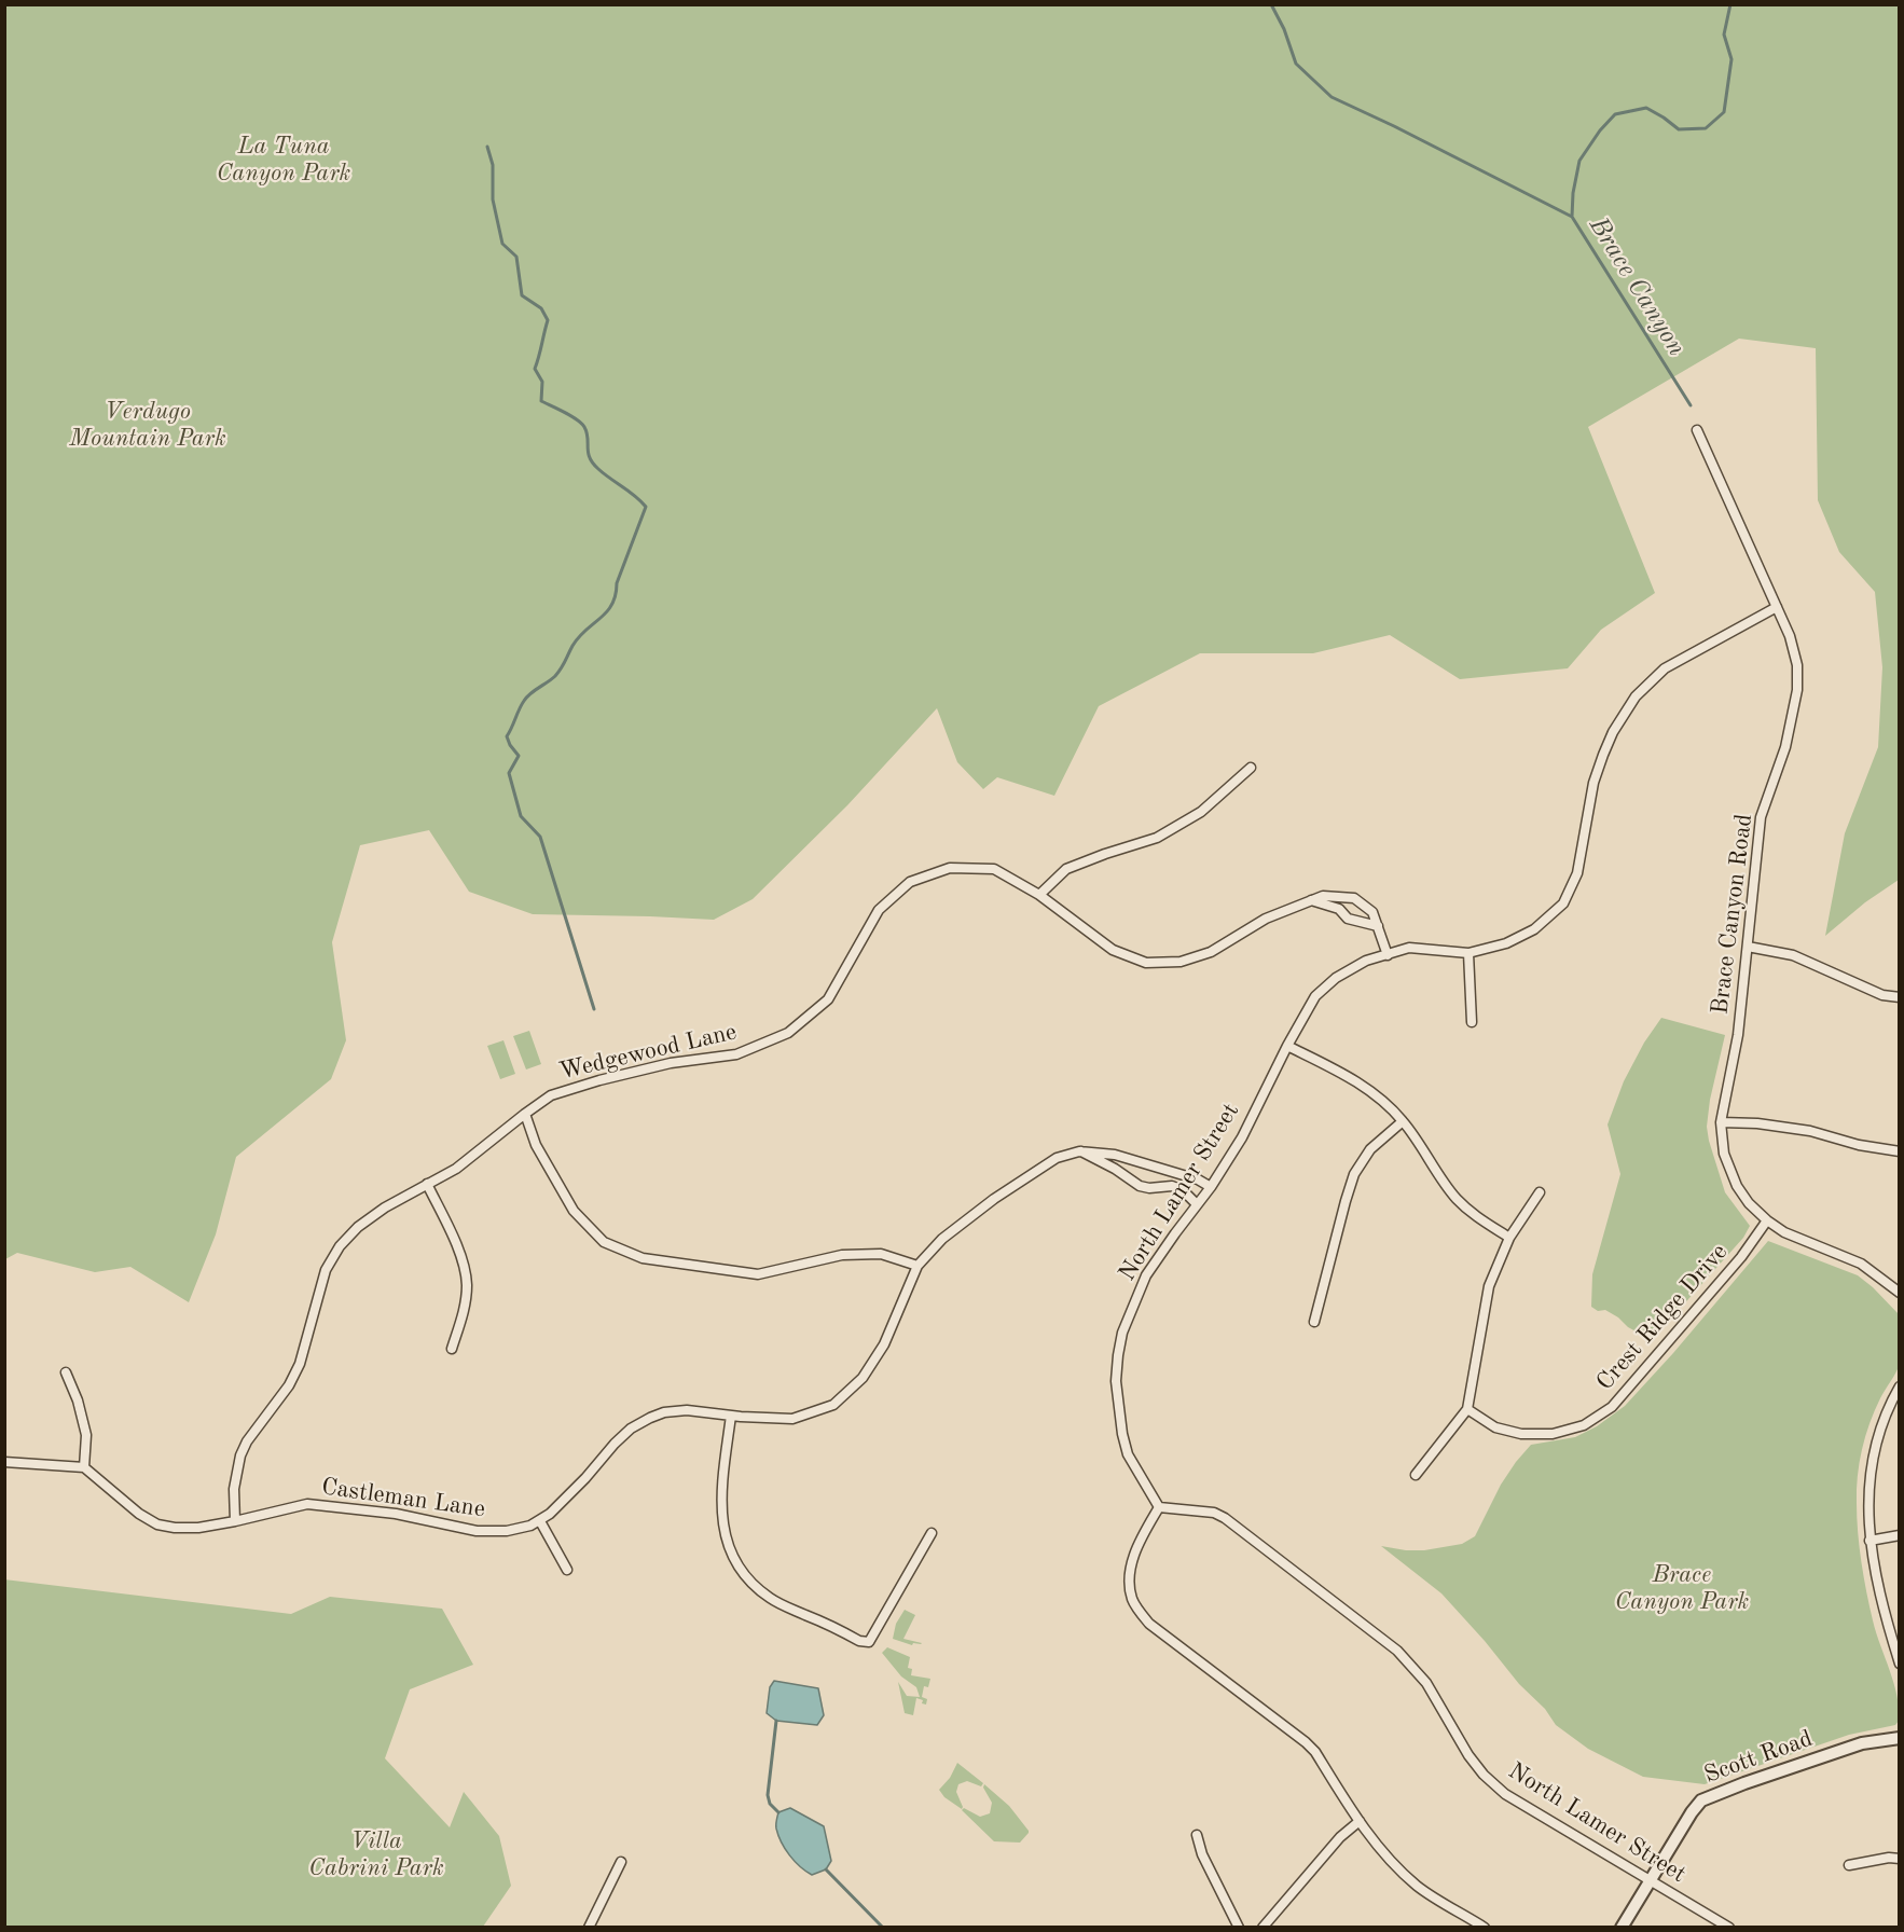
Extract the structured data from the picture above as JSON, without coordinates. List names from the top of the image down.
{
  "streets": {
    "street": [
      "Brace Canyon Road",
      "Wedgewood Lane",
      "North Lamer Street",
      "Crest Ridge Drive",
      "Castleman Lane",
      "Scott Road"
    ]
  },
  "crossings": [
    ["Brace Canyon Road", "North Lamer Street"],
    ["Brace Canyon Road", "Crest Ridge Drive"],
    ["Wedgewood Lane", "North Lamer Street"],
    ["Wedgewood Lane", "Castleman Lane"],
    ["North Lamer Street", "Castleman Lane"],
    ["North Lamer Street", "Scott Road"]
  ],
  "water": ["Brace Canyon"],
  "parks": [
    "La Tuna Canyon Park",
    "Verdugo Mountain Park",
    "Brace Canyon Park",
    "Villa Cabrini Park"
  ]
}
